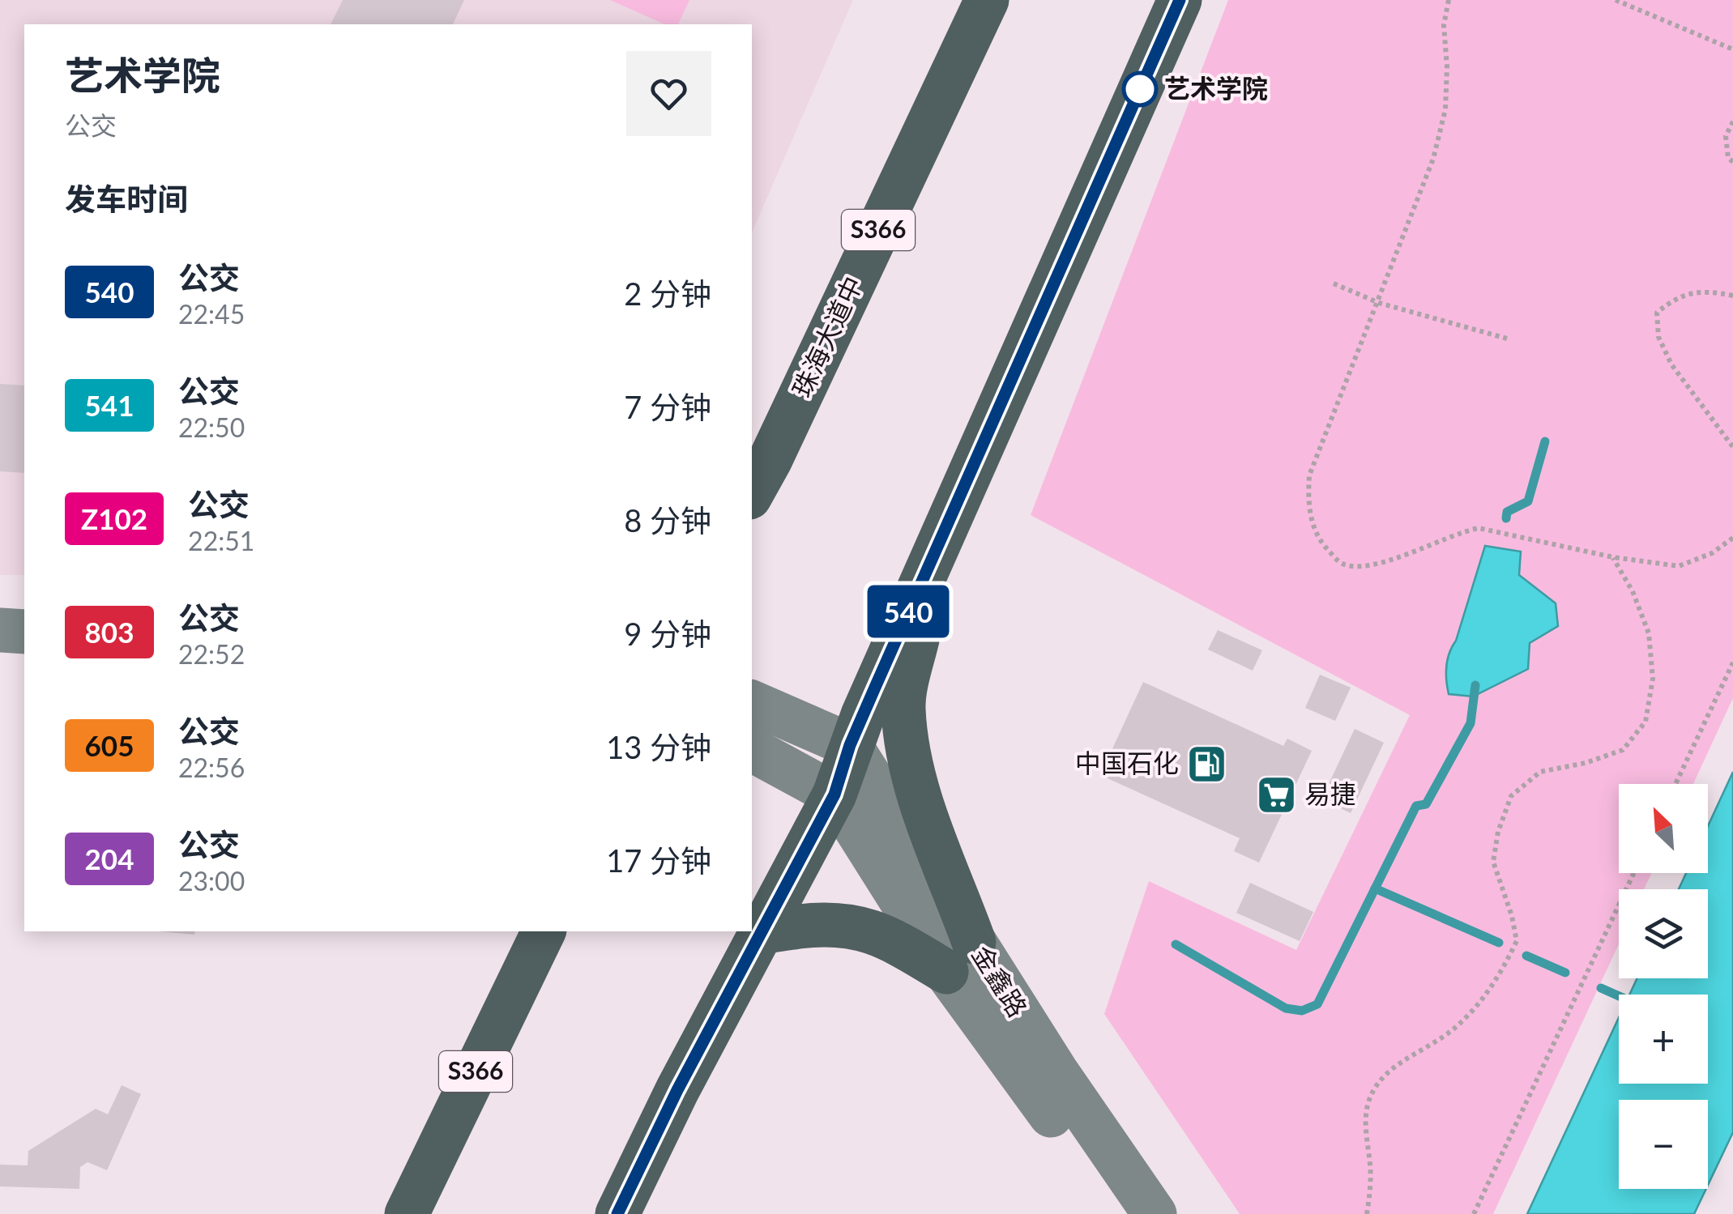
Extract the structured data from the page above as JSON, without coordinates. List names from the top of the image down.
{
  "streets": {
    "highway": ["S366", "珠海大道中"],
    "street": ["金鑫路"]
  },
  "places": {
    "other": ["艺术学院"],
    "fuel station": ["中国石化"],
    "supermarket": ["易捷"]
  },
  "lines": ["bus line 540"],
  "north": "top left",
  "page": {
    "on_map": "540",
    "heading": [
      ["艺术学院", "公交"],
      "发车时间"
    ],
    "list": [
      {
        "mark": "540",
        "name": "公交",
        "note": "22:45",
        "value": "2 分钟"
      },
      {
        "mark": "541",
        "name": "公交",
        "note": "22:50",
        "value": "7 分钟"
      },
      {
        "mark": "Z102",
        "name": "公交",
        "note": "22:51",
        "value": "8 分钟"
      },
      {
        "mark": "803",
        "name": "公交",
        "note": "22:52",
        "value": "9 分钟"
      },
      {
        "mark": "605",
        "name": "公交",
        "note": "22:56",
        "value": "13 分钟"
      },
      {
        "mark": "204",
        "name": "公交",
        "note": "23:00",
        "value": "17 分钟"
      }
    ],
    "map_buttons": ["+", "−"]
  }
}
